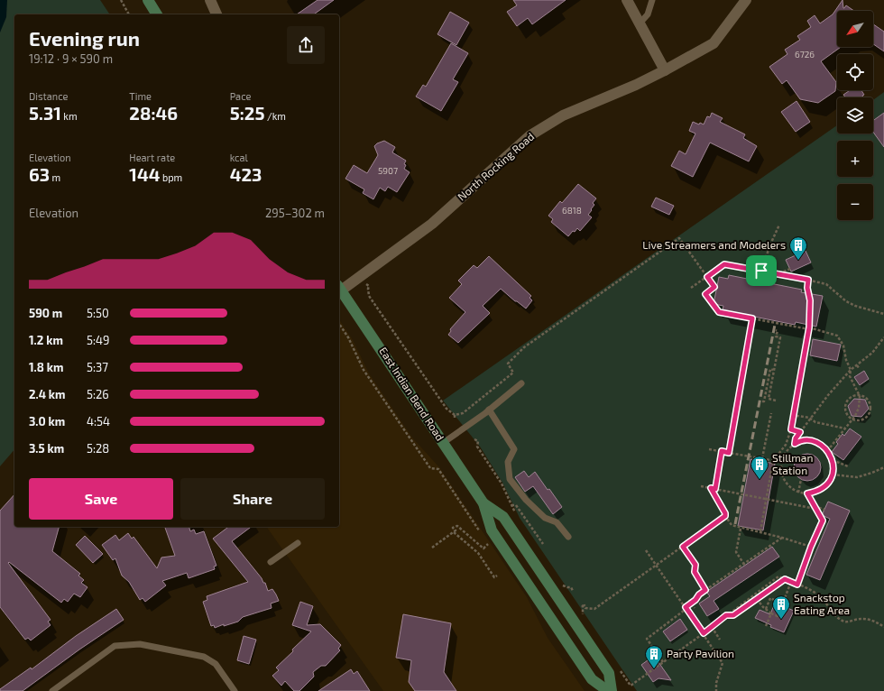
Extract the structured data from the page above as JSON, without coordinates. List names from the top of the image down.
{
  "streets": {
    "main road": ["East Indian Bend Road"],
    "street": ["North Rocking Road"]
  },
  "places": {
    "building": [
      "Live Streamers and Modelers",
      "Stillman Station",
      "Snackstop Eating Area",
      "Party Pavilion"
    ]
  },
  "house_numbers": ["6726", "5907", "6818"],
  "north": "bottom left",
  "page": {
    "map_buttons": ["+", "−"],
    "heading": ["Evening run", "19:12 · 9 × 590 m"],
    "stats": [
      ["Distance", "5.31 km"],
      ["Time", "28:46"],
      ["Pace", "5:25 /km"],
      ["Elevation", "63 m"],
      ["Heart rate", "144 bpm"],
      ["kcal", "423"]
    ],
    "chart": ["Elevation", "295–302 m"],
    "list": [
      {
        "name": "590 m",
        "note": "5:50"
      },
      {
        "name": "1.2 km",
        "note": "5:49"
      },
      {
        "name": "1.8 km",
        "note": "5:37"
      },
      {
        "name": "2.4 km",
        "note": "5:26"
      },
      {
        "name": "3.0 km",
        "note": "4:54"
      },
      {
        "name": "3.5 km",
        "note": "5:28"
      }
    ],
    "buttons": ["Save", "Share"]
  }
}
